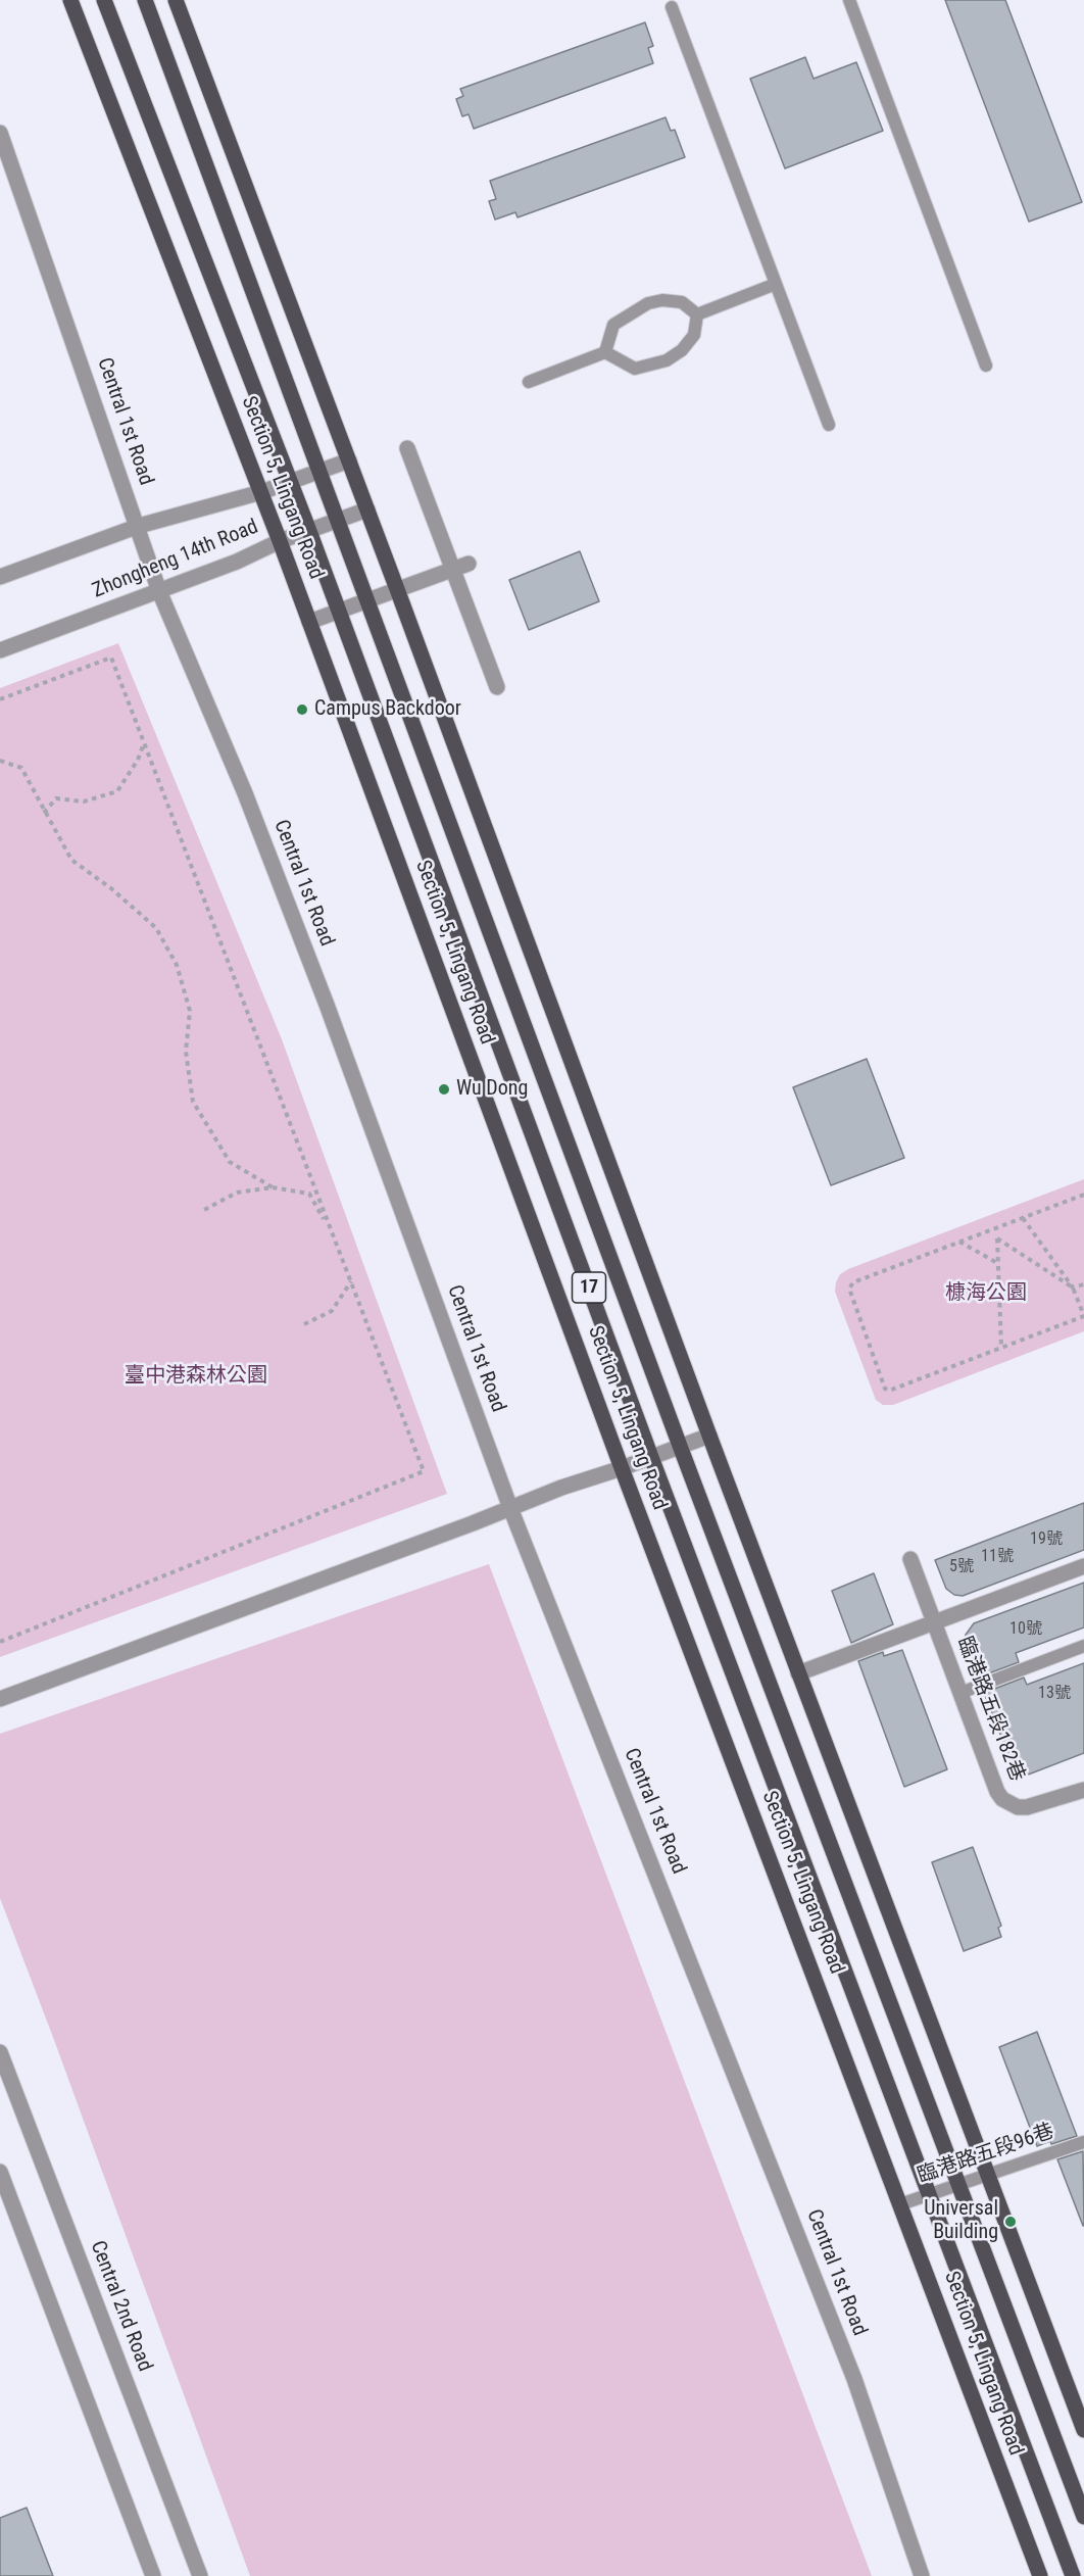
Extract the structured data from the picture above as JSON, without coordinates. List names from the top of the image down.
{
  "streets": {
    "main road": ["Section 5, Lingang Road", "17"],
    "street": [
      "Central 1st Road",
      "Zhongheng 14th Road",
      "臨港路五段182巷",
      "Central 2nd Road"
    ],
    "lane": ["臨港路五段96巷"]
  },
  "crossings": [
    ["Central 1st Road", "Zhongheng 14th Road"],
    ["Section 5, Lingang Road", "Zhongheng 14th Road"],
    ["Section 5, Lingang Road", "臨港路五段96巷"]
  ],
  "parks": ["槺海公園", "臺中港森林公園"],
  "places": ["Campus Backdoor", "Wu Dong", "Universal Building"],
  "house_numbers": [
    "19號",
    "11號",
    "5號",
    "10號",
    "13號"
  ]
}
